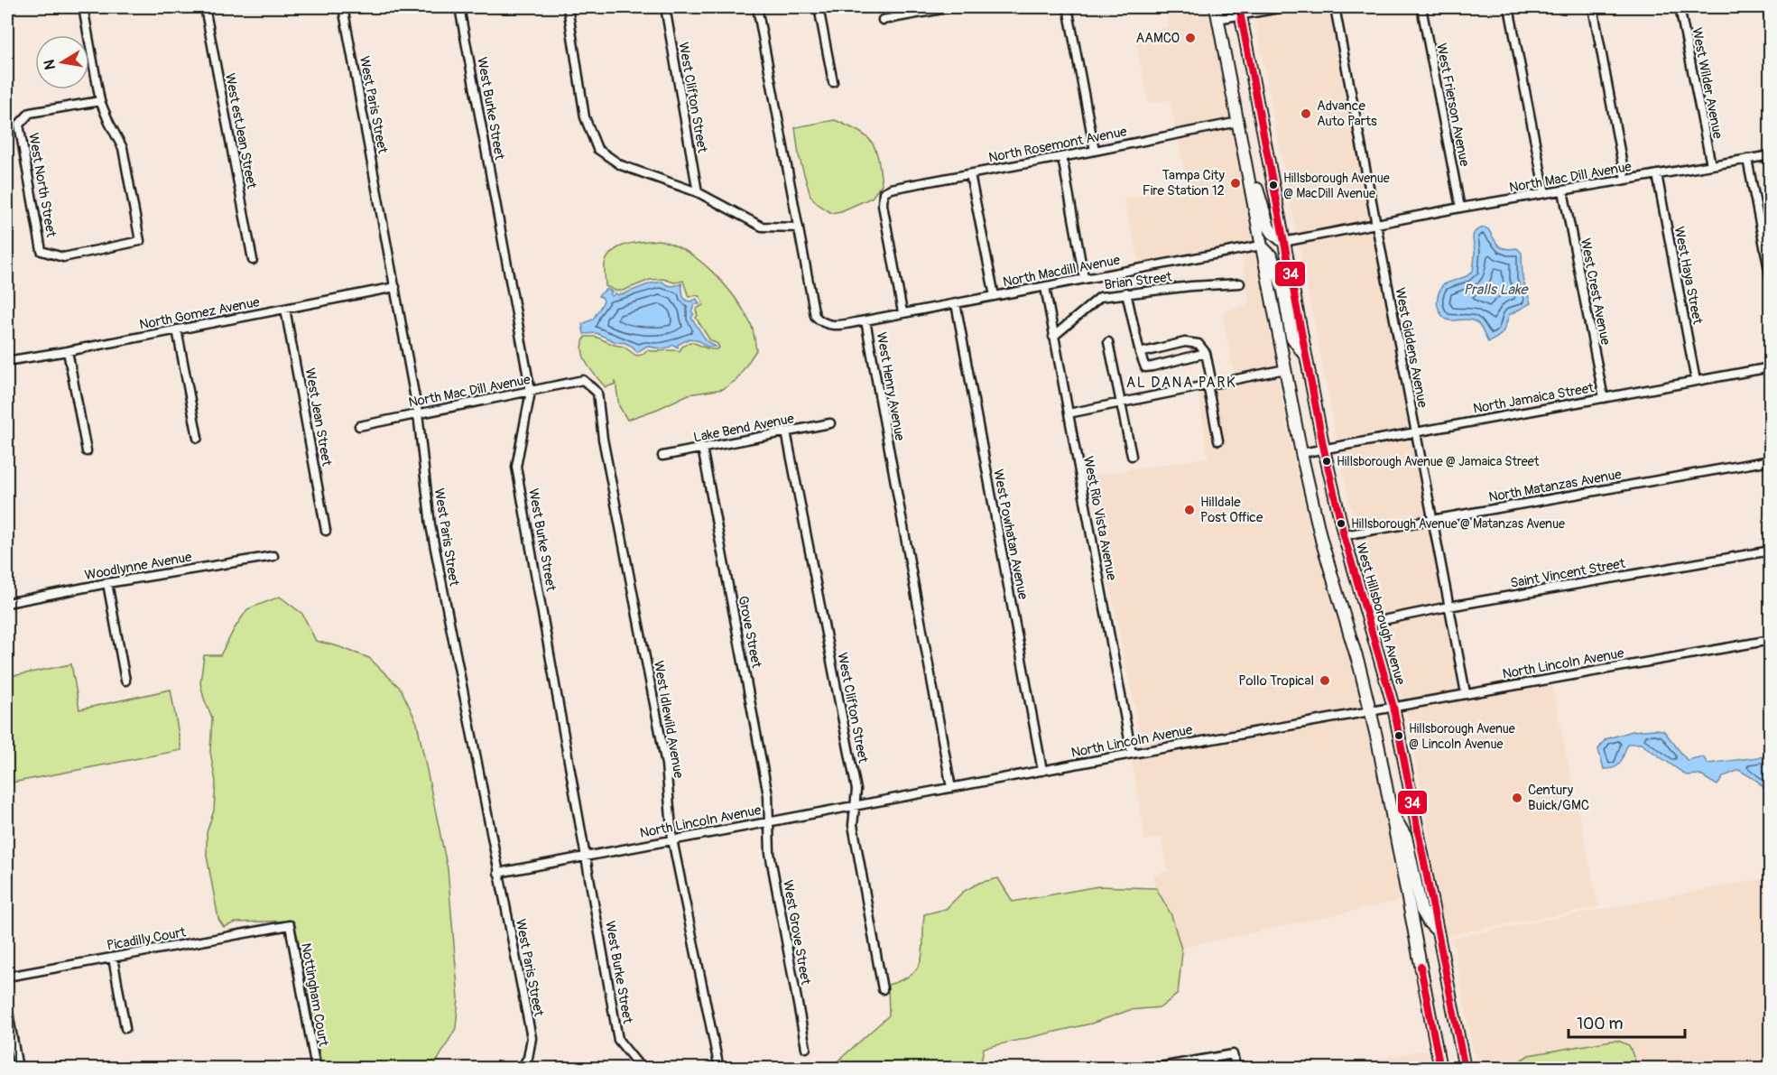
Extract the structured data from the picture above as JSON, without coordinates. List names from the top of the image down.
{
  "streets": {
    "main road": ["West Hillsborough Avenue"],
    "street": [
      "West Wilder Avenue",
      "West Clifton Street",
      "West Paris Street",
      "West Frierson Avenue",
      "West Burke Street",
      "West estJean Street",
      "North Rosemont Avenue",
      "North Mac Dill Avenue",
      "West North Street",
      "North Macdill Avenue",
      "West Haya Street",
      "Brian Street",
      "West Crest Avenue",
      "North Gomez Avenue",
      "West Giddens Avenue",
      "West Henry Avenue",
      "North Jamaica Street",
      "West Jean Street",
      "Lake Bend Avenue",
      "North Matanzas Avenue",
      "West Rio Vista Avenue",
      "West Powhatan Avenue",
      "Woodlynne Avenue",
      "Saint Vincent Street",
      "Grove Street",
      "North Lincoln Avenue",
      "West Idlewild Avenue",
      "West Grove Street",
      "Picadilly Court",
      "Nottingham Court"
    ]
  },
  "crossings": [
    ["West Wilder Avenue", "North Mac Dill Avenue"],
    ["West Clifton Street", "Lake Bend Avenue"],
    ["West Clifton Street", "North Lincoln Avenue"],
    ["West Paris Street", "North Mac Dill Avenue"],
    ["West Paris Street", "North Gomez Avenue"],
    ["West Paris Street", "North Lincoln Avenue"],
    ["West Frierson Avenue", "North Mac Dill Avenue"],
    ["West Burke Street", "North Mac Dill Avenue"],
    ["West Burke Street", "North Lincoln Avenue"],
    ["North Rosemont Avenue", "North Macdill Avenue"],
    ["North Mac Dill Avenue", "West Haya Street"],
    ["North Mac Dill Avenue", "West Crest Avenue"],
    ["North Mac Dill Avenue", "West Giddens Avenue"],
    ["North Mac Dill Avenue", "West Idlewild Avenue"],
    ["North Macdill Avenue", "West Henry Avenue"],
    ["North Macdill Avenue", "West Rio Vista Avenue"],
    ["North Macdill Avenue", "West Powhatan Avenue"],
    ["West Haya Street", "North Jamaica Street"],
    ["Brian Street", "West Rio Vista Avenue"],
    ["West Crest Avenue", "North Jamaica Street"],
    ["North Gomez Avenue", "West Jean Street"],
    ["West Giddens Avenue", "North Jamaica Street"],
    ["West Giddens Avenue", "North Matanzas Avenue"],
    ["West Giddens Avenue", "Saint Vincent Street"],
    ["West Giddens Avenue", "North Lincoln Avenue"],
    ["West Henry Avenue", "North Lincoln Avenue"],
    ["North Jamaica Street", "West Hillsborough Avenue"],
    ["Lake Bend Avenue", "Grove Street"],
    ["North Matanzas Avenue", "West Hillsborough Avenue"],
    ["West Rio Vista Avenue", "North Lincoln Avenue"],
    ["West Powhatan Avenue", "North Lincoln Avenue"],
    ["Saint Vincent Street", "West Hillsborough Avenue"],
    ["West Hillsborough Avenue", "North Lincoln Avenue"],
    ["Grove Street", "North Lincoln Avenue"],
    ["Grove Street", "West Grove Street"],
    ["North Lincoln Avenue", "West Idlewild Avenue"],
    ["North Lincoln Avenue", "West Grove Street"],
    ["Picadilly Court", "Nottingham Court"]
  ],
  "districts": ["AL DANA PARK"],
  "water": ["Pralls Lake"],
  "places": [
    "AAMCO",
    "Advance Auto Parts",
    "Tampa City Fire Station 12",
    "Hillsborough Avenue @ MacDill Avenue",
    "Hillsborough Avenue @ Jamaica Street",
    "Hilldale Post Office",
    "Hillsborough Avenue @ Matanzas Avenue",
    "Pollo Tropical",
    "Hillsborough Avenue @ Lincoln Avenue",
    "Century Buick/GMC"
  ],
  "lines": ["transit line 34"],
  "scale_bar": "100 m",
  "north": "left"
}
